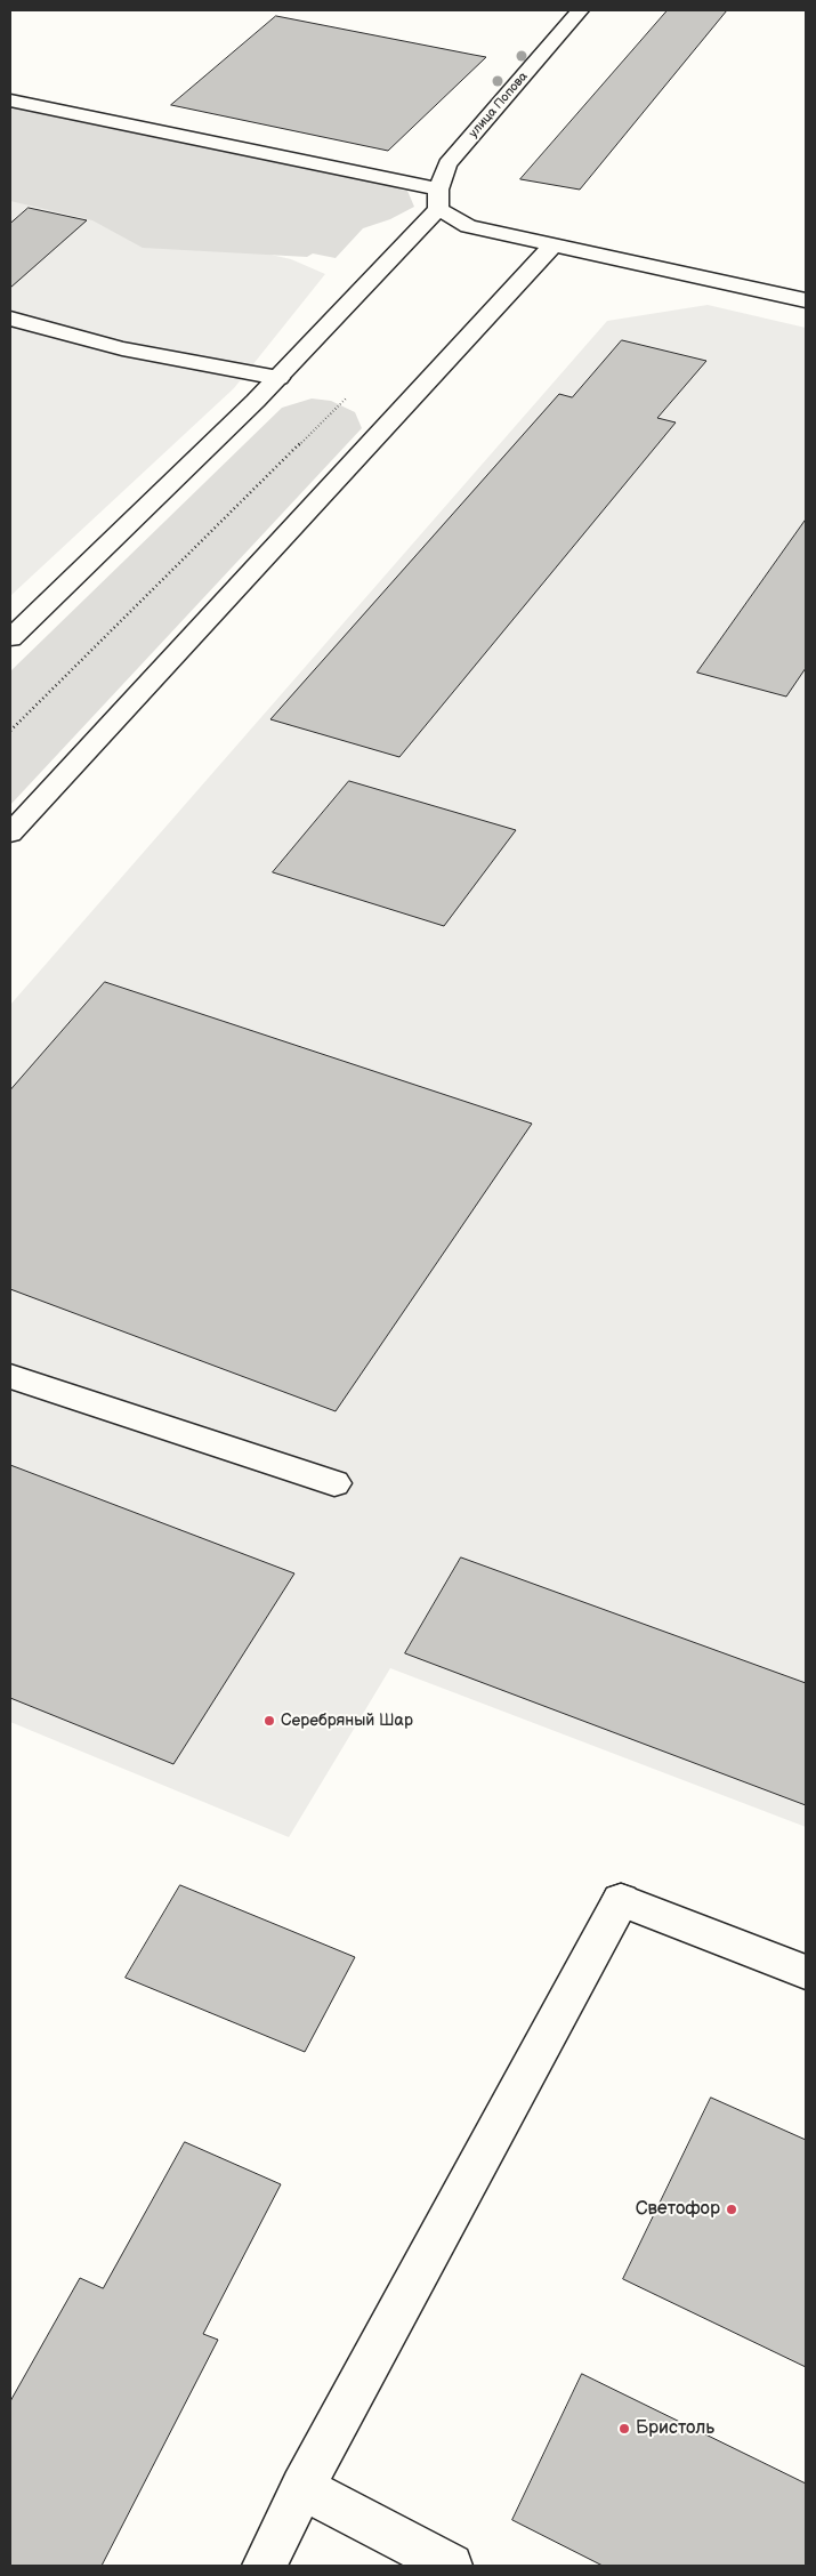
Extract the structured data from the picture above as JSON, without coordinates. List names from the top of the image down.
{
  "streets": {
    "street": ["улица Попова"]
  },
  "places": ["Серебряный Шар", "Светофор", "Бристоль"]
}
